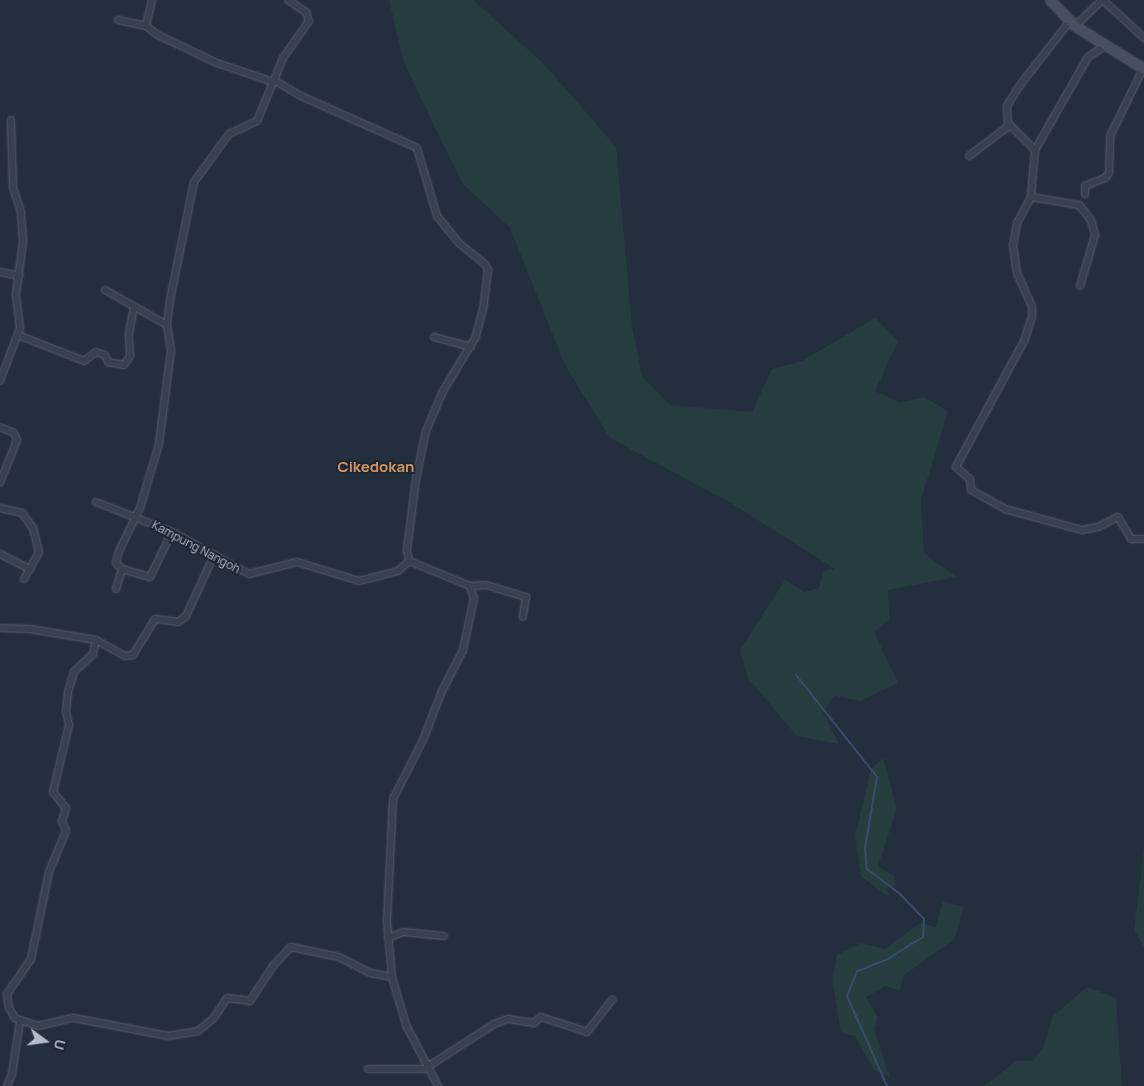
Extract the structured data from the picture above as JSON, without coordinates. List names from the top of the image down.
{
  "streets": {
    "street": ["Kampung Nangoh"]
  },
  "districts": ["Cikedokan"],
  "north": "right"
}
